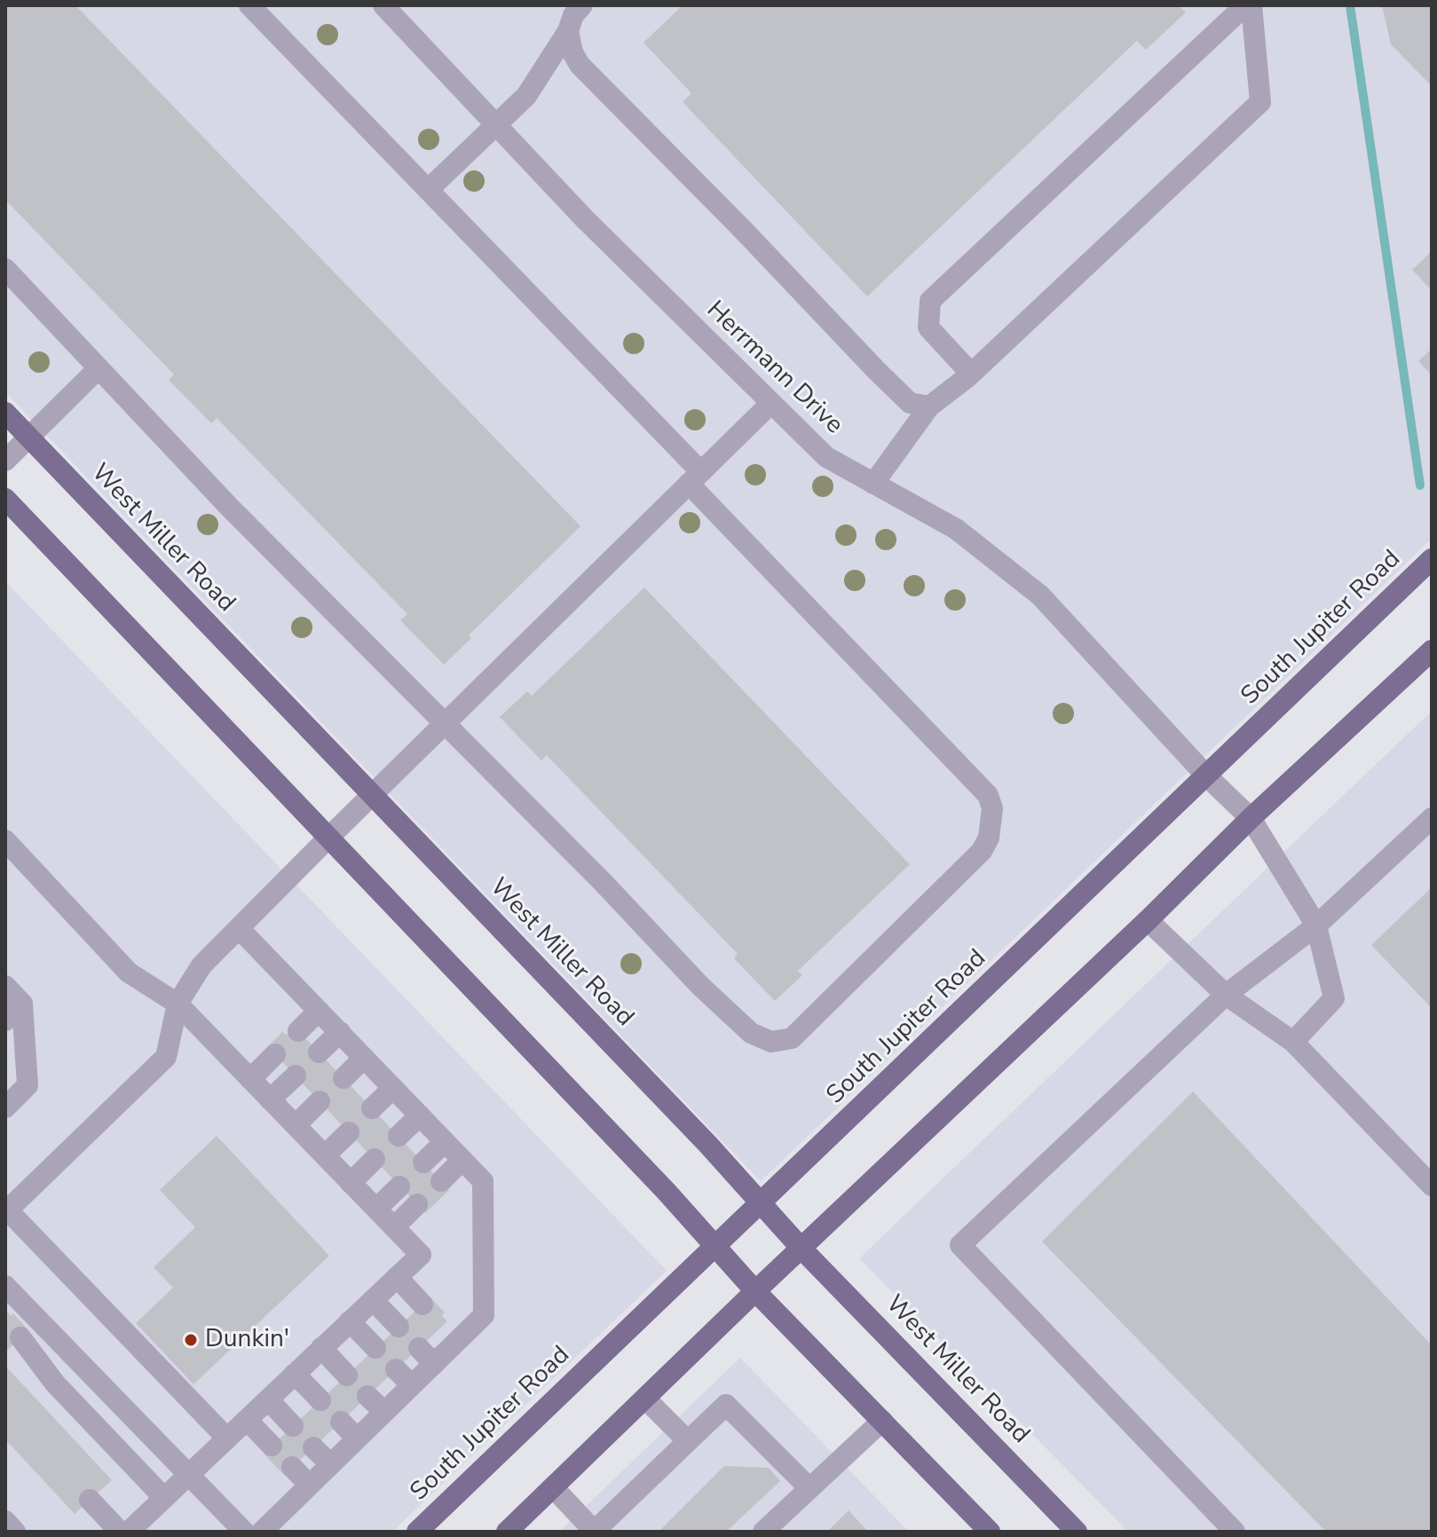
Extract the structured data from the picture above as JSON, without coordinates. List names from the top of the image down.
{
  "streets": {
    "main road": ["West Miller Road", "South Jupiter Road"],
    "street": ["Herrmann Drive"]
  },
  "crossings": [
    ["Herrmann Drive", "South Jupiter Road"],
    ["West Miller Road", "South Jupiter Road"]
  ],
  "places": ["Dunkin'"]
}
